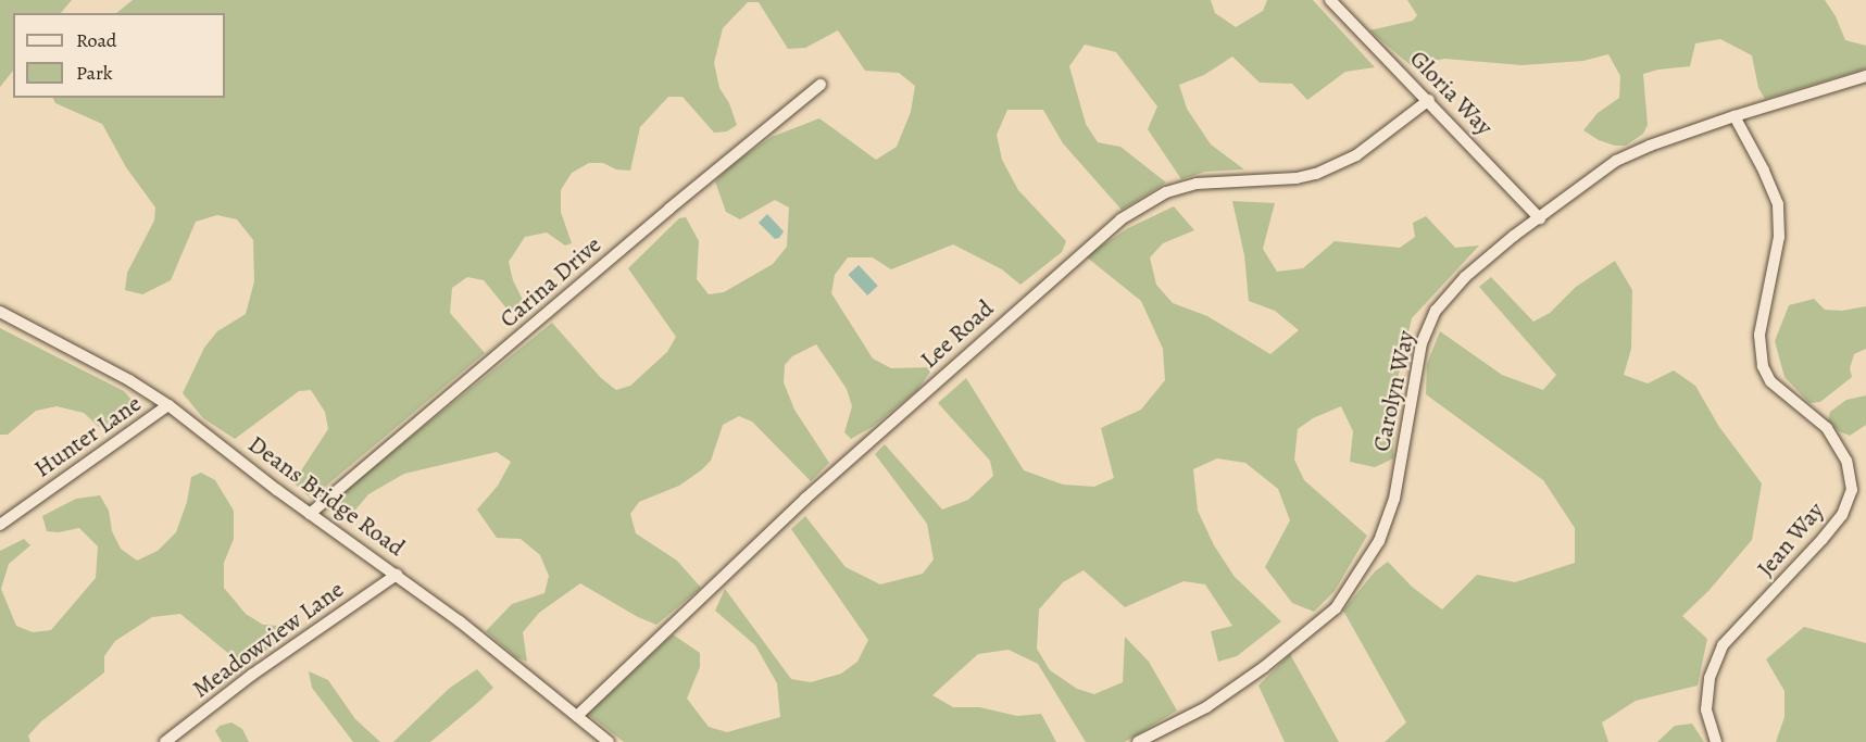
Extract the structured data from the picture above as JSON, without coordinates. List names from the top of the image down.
{
  "streets": {
    "street": [
      "Gloria Way",
      "Carina Drive",
      "Lee Road",
      "Carolyn Way",
      "Hunter Lane",
      "Deans Bridge Road",
      "Jean Way",
      "Meadowview Lane"
    ]
  },
  "crossings": [
    ["Gloria Way", "Lee Road"],
    ["Gloria Way", "Carolyn Way"],
    ["Carina Drive", "Deans Bridge Road"],
    ["Lee Road", "Deans Bridge Road"],
    ["Carolyn Way", "Jean Way"],
    ["Hunter Lane", "Deans Bridge Road"],
    ["Deans Bridge Road", "Meadowview Lane"]
  ],
  "legend": ["Road", "Park"]
}
